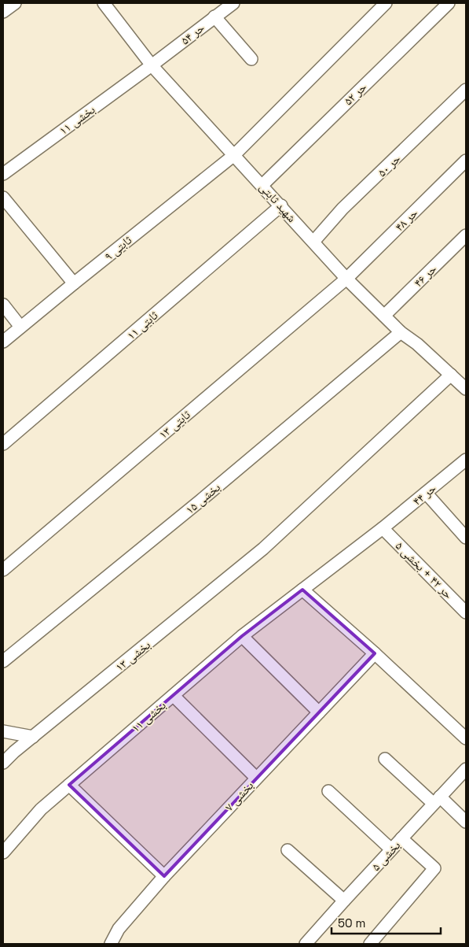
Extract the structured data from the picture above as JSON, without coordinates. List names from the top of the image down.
{
  "streets": {
    "street": [
      "حر ۵۴",
      "حر ۵۲",
      "بخشی ۱۱",
      "حر ۵۰",
      "شهید ثابتی",
      "حر ۴۸",
      "ثابتی ۹",
      "حر ۴۶",
      "ثابتی ۱۱",
      "ثابتی ۱۳",
      "حر ۴۴",
      "بخشی ۱۵",
      "حر ۴۲ + بخشی ۵",
      "بخشی ۱۳",
      "بخشی ۷",
      "بخشی ۵"
    ]
  },
  "crossings": [
    ["حر ۵۴", "بخشی ۱۱"],
    ["حر ۵۴", "شهید ثابتی"],
    ["حر ۵۲", "شهید ثابتی"],
    ["بخشی ۱۱", "شهید ثابتی"],
    ["بخشی ۱۱", "حر ۴۴"],
    ["حر ۵۰", "شهید ثابتی"],
    ["شهید ثابتی", "حر ۴۸"],
    ["شهید ثابتی", "ثابتی ۹"],
    ["شهید ثابتی", "حر ۴۶"],
    ["شهید ثابتی", "ثابتی ۱۱"],
    ["شهید ثابتی", "ثابتی ۱۳"],
    ["شهید ثابتی", "بخشی ۱۵"],
    ["شهید ثابتی", "بخشی ۱۳"],
    ["حر ۴۸", "ثابتی ۱۳"],
    ["حر ۴۴", "حر ۴۲ + بخشی ۵"]
  ],
  "scale_bar": "50 m"
}
